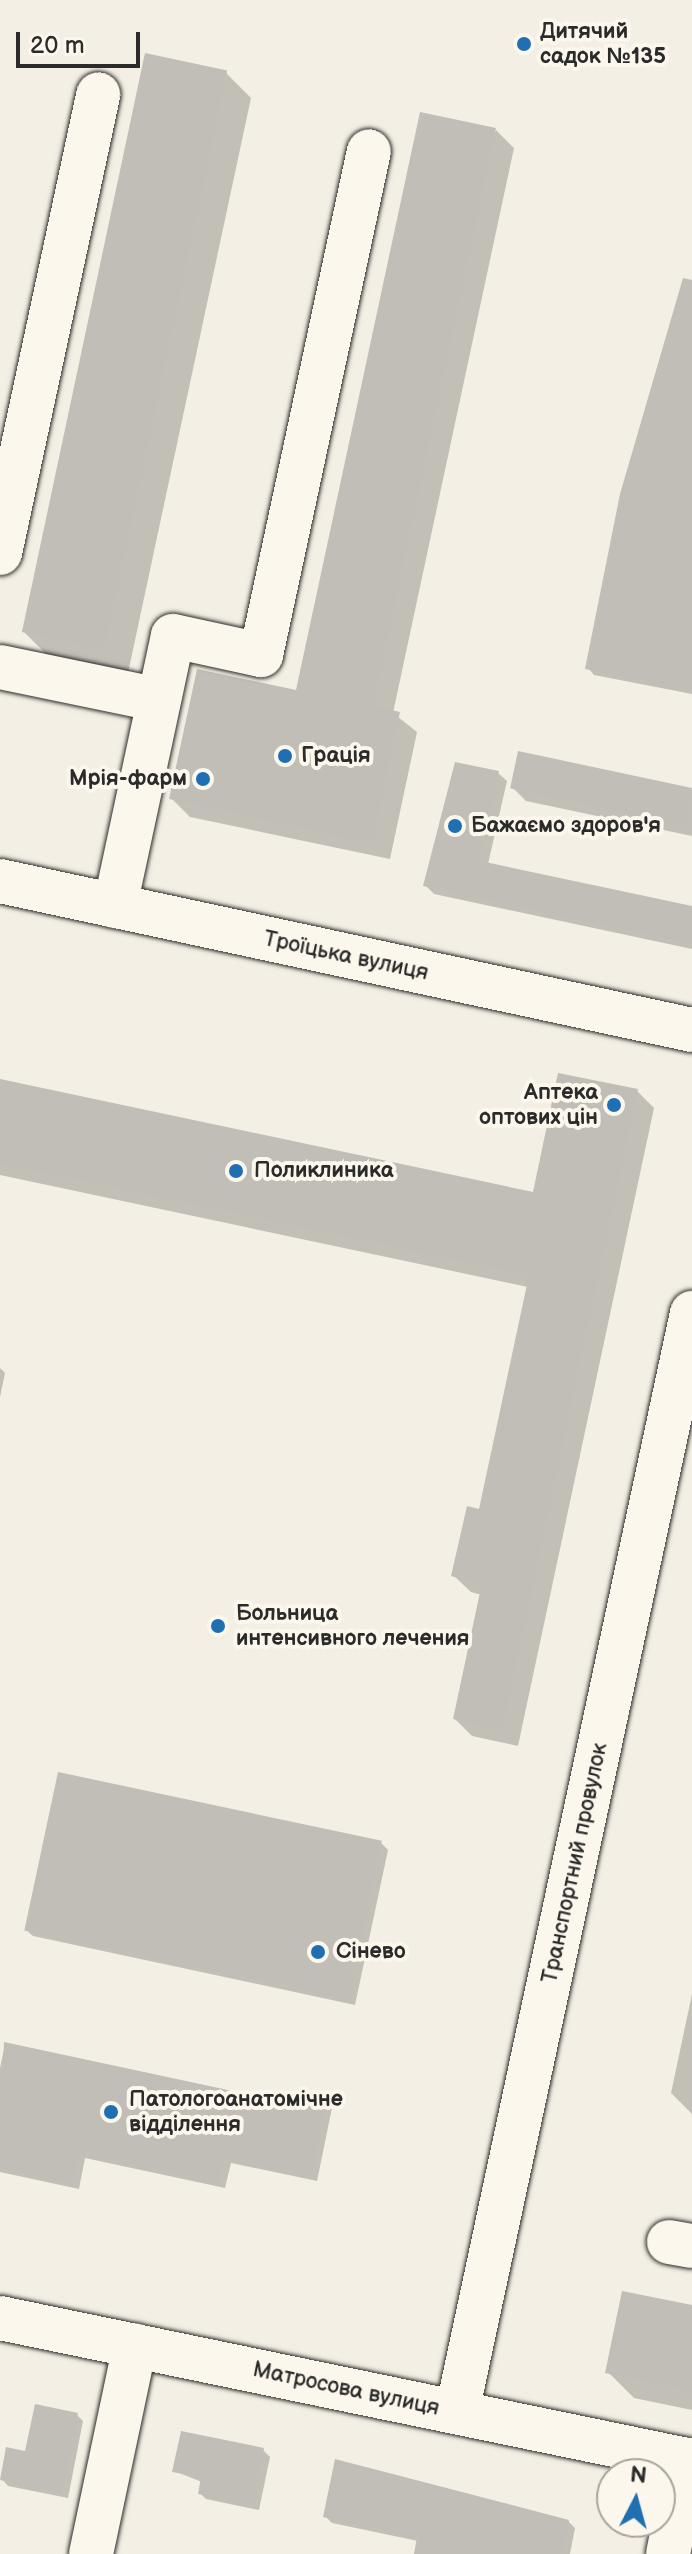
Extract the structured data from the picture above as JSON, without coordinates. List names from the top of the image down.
{
  "streets": {
    "street": ["Троїцька вулиця", "Транспортний провулок", "Матросова вулиця"]
  },
  "crossings": [
    ["Транспортний провулок", "Матросова вулиця"]
  ],
  "places": [
    "Дитячий садок №135",
    "Грація",
    "Мрія-фарм",
    "Бажаємо здоров'я",
    "Аптека оптових цін",
    "Поликлиника",
    "Больница интенсивного лечения",
    "Сінево",
    "Патологоанатомічне відділення"
  ],
  "scale_bar": "20 m",
  "north": "top"
}
